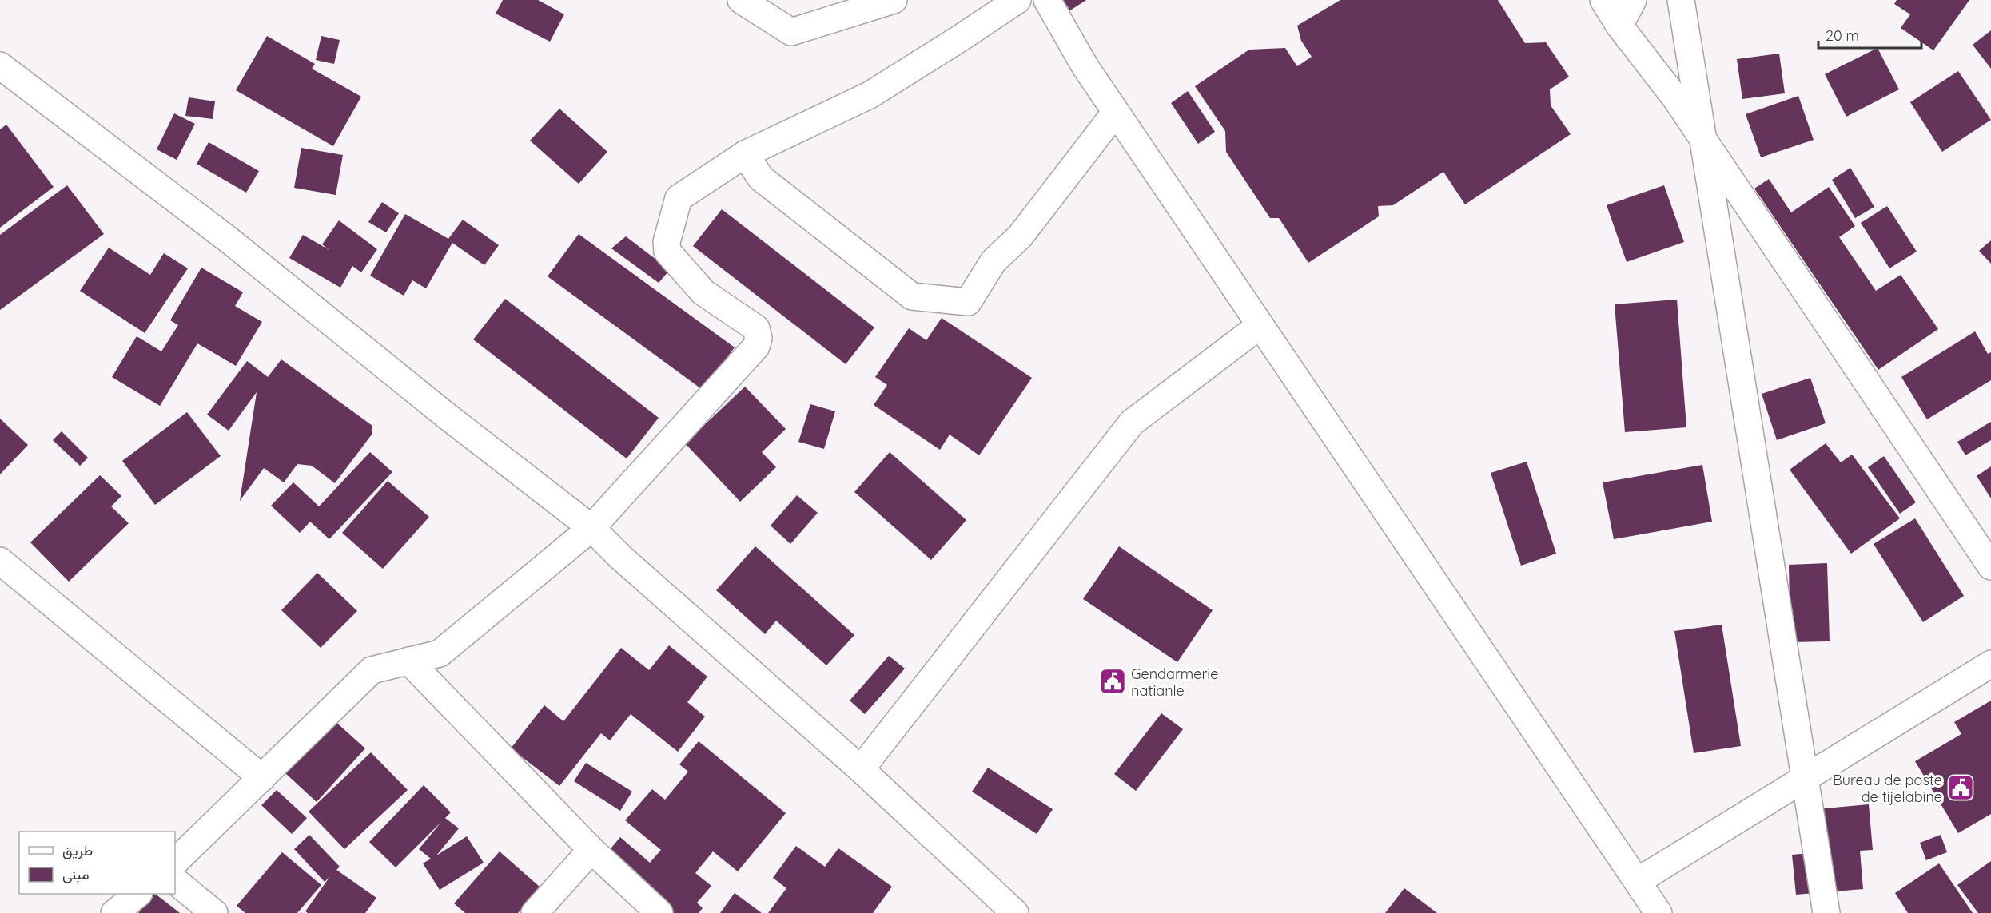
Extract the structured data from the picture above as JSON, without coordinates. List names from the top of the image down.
{
  "places": {
    "public building": ["Gendarmerie natianle", "Bureau de poste de tijelabine"]
  },
  "legend": ["طريق", "مبنى"],
  "scale_bar": "20 m"
}
